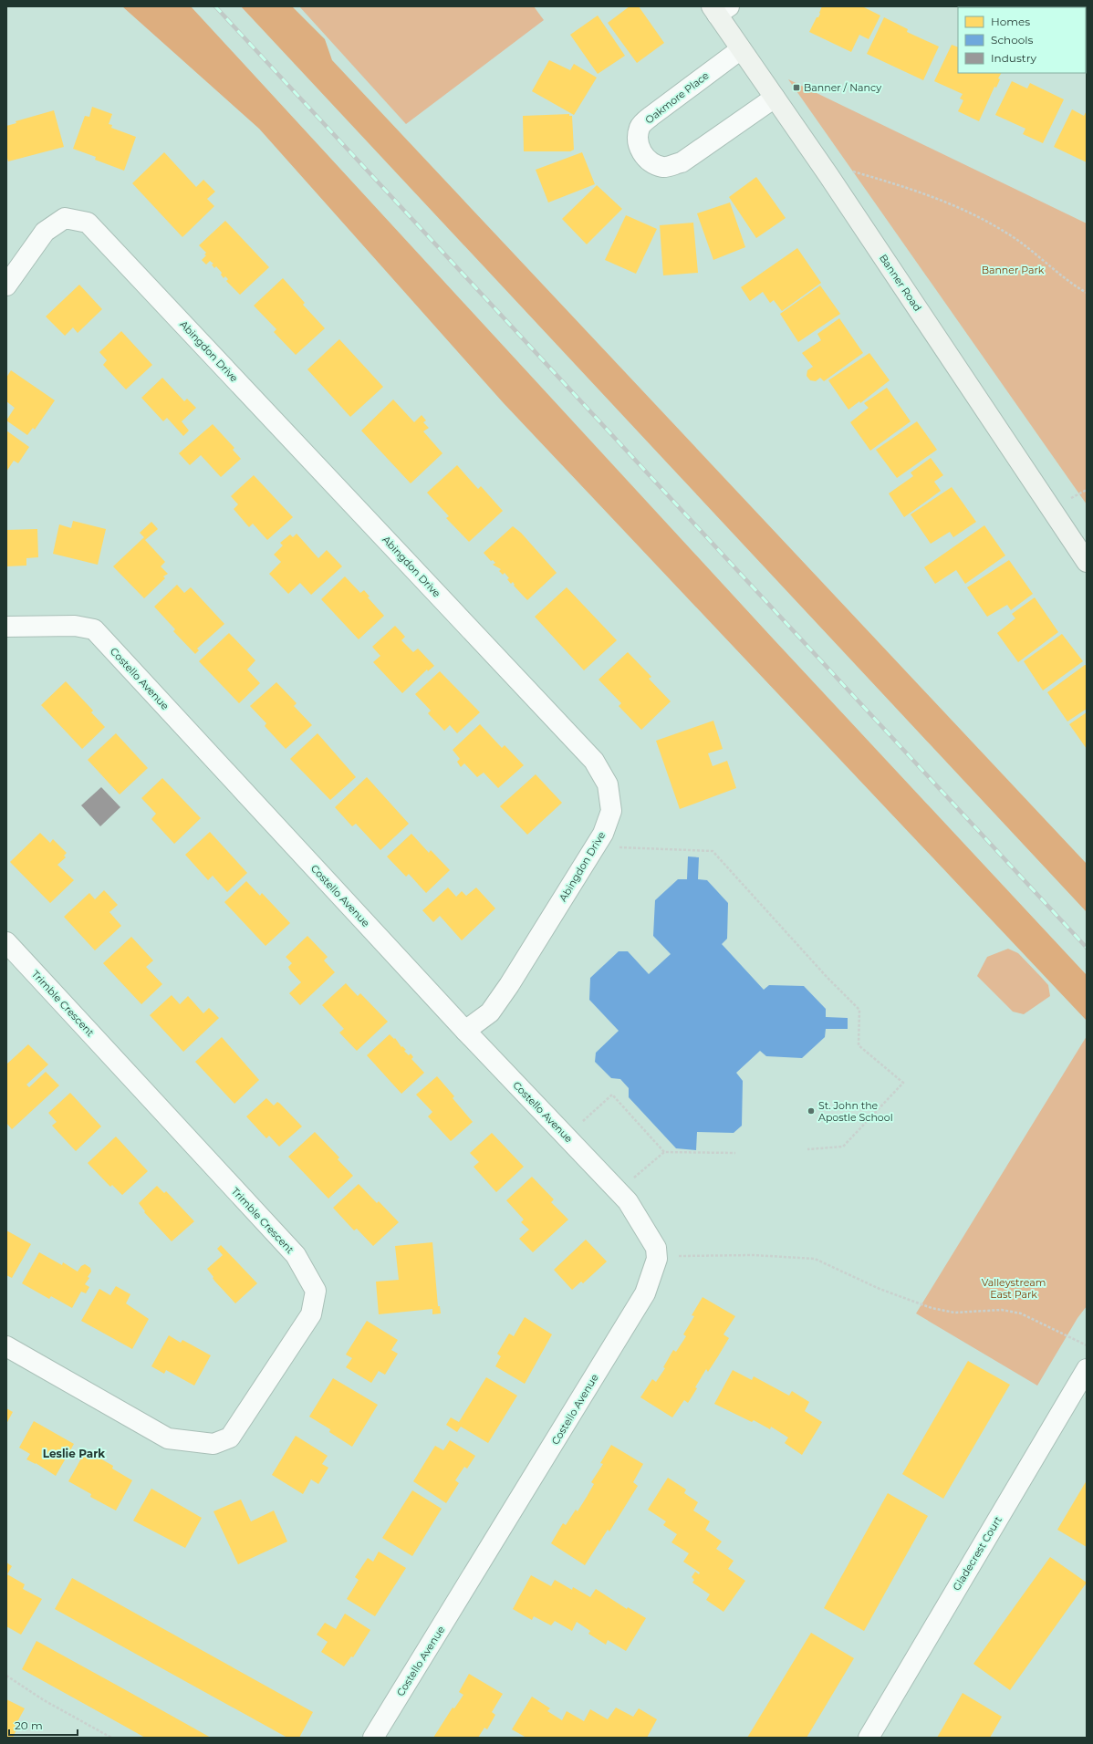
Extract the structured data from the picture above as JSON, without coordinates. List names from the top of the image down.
{
  "streets": {
    "street": [
      "Oakmore Place",
      "Banner Road",
      "Abingdon Drive",
      "Costello Avenue",
      "Trimble Crescent",
      "Gladecrest Court"
    ]
  },
  "crossings": [
    ["Oakmore Place", "Banner Road"],
    ["Abingdon Drive", "Costello Avenue"]
  ],
  "districts": ["Leslie Park"],
  "parks": ["Banner Park", "Valleystream East Park"],
  "places": {
    "transit": ["Banner / Nancy"],
    "other": ["St. John the Apostle School"]
  },
  "legend": ["Homes", "Schools", "Industry"],
  "scale_bar": "20 m"
}
